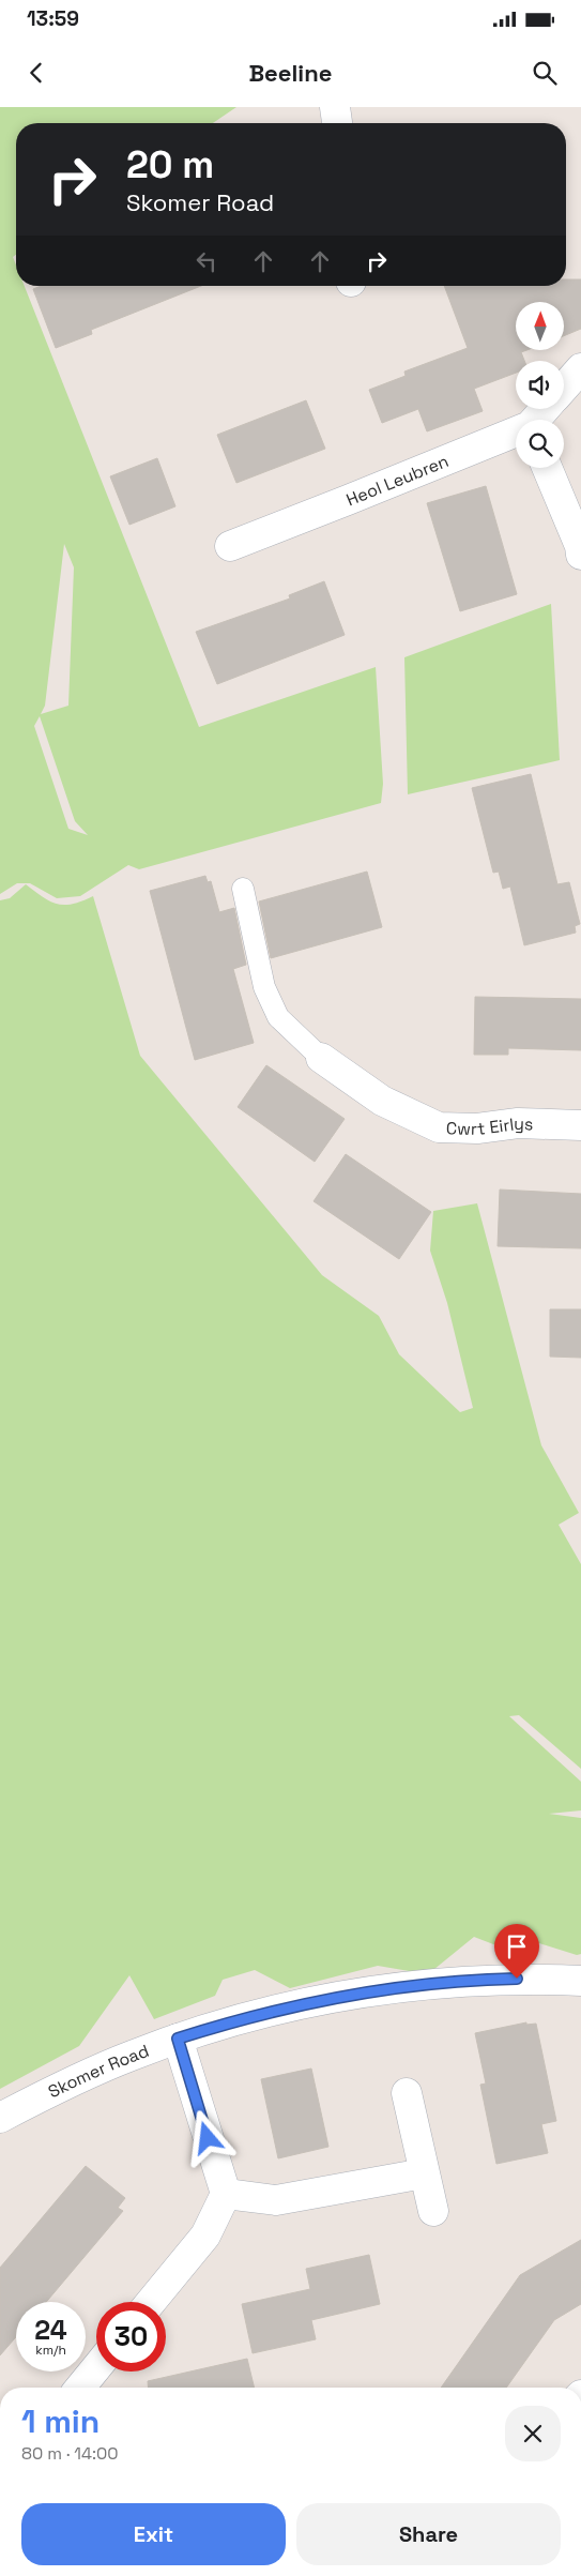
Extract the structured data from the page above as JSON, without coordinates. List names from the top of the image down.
{
  "streets": {
    "street": ["Heol Leubren", "Cwrt Eirlys", "Skomer Road"]
  },
  "north": "top",
  "page": {
    "status": "13:59",
    "header": "Beeline",
    "turn": ["20 m", "Skomer Road"],
    "speed": "24 km/h",
    "limit": "30",
    "heading": ["1 min", "80 m · 14:00"],
    "buttons": ["Exit", "Share"]
  }
}
